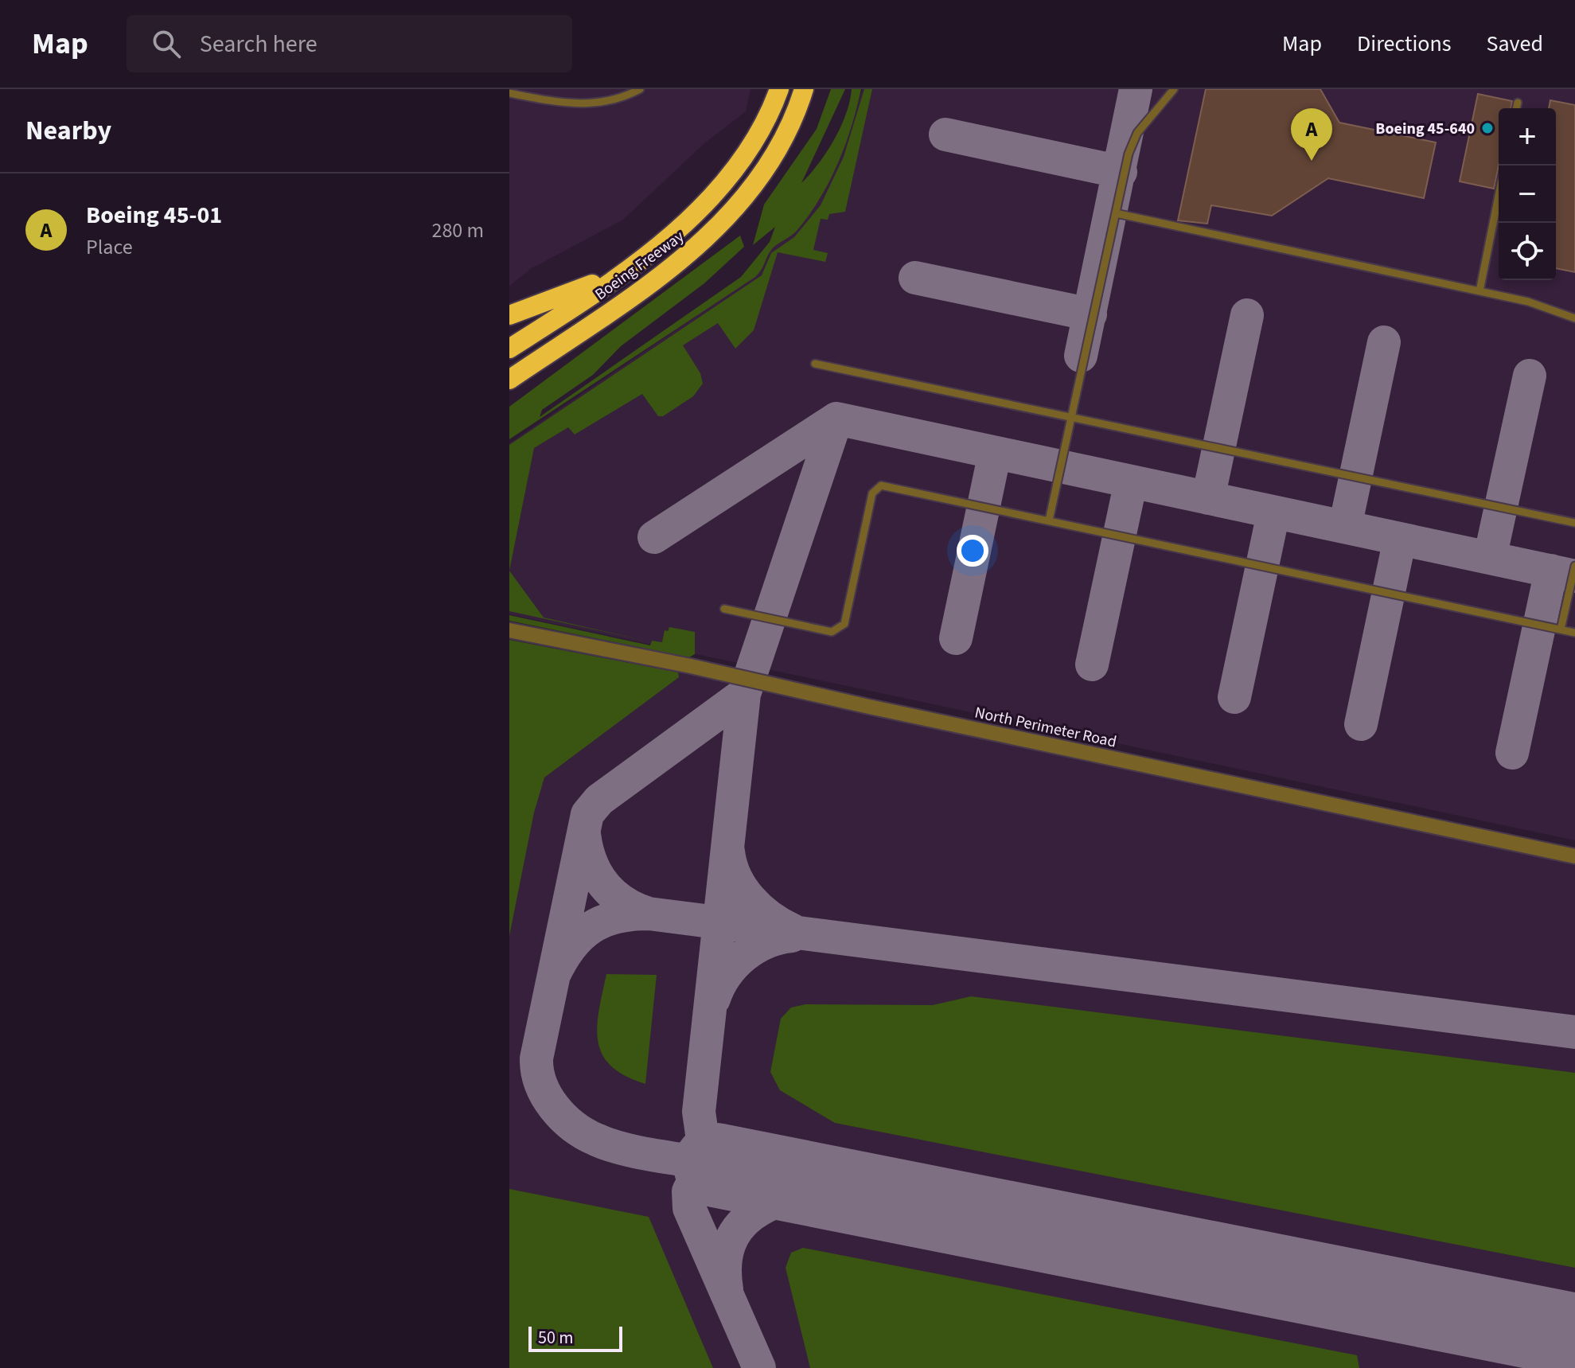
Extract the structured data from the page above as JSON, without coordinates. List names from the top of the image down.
{
  "streets": {
    "highway": ["Boeing Freeway"],
    "street": ["North Perimeter Road"]
  },
  "places": ["Boeing 45-640"],
  "scale_bar": "50 m",
  "page": {
    "header": "Map",
    "search": "Search here",
    "nav": ["Map", "Directions", "Saved"],
    "heading": "Nearby",
    "map_buttons": ["+", "−"],
    "pins": "A",
    "list": [
      {
        "mark": "A",
        "name": "Boeing 45-01",
        "note": "Place",
        "value": "280 m"
      }
    ],
    "scale": "50 m"
  }
}
